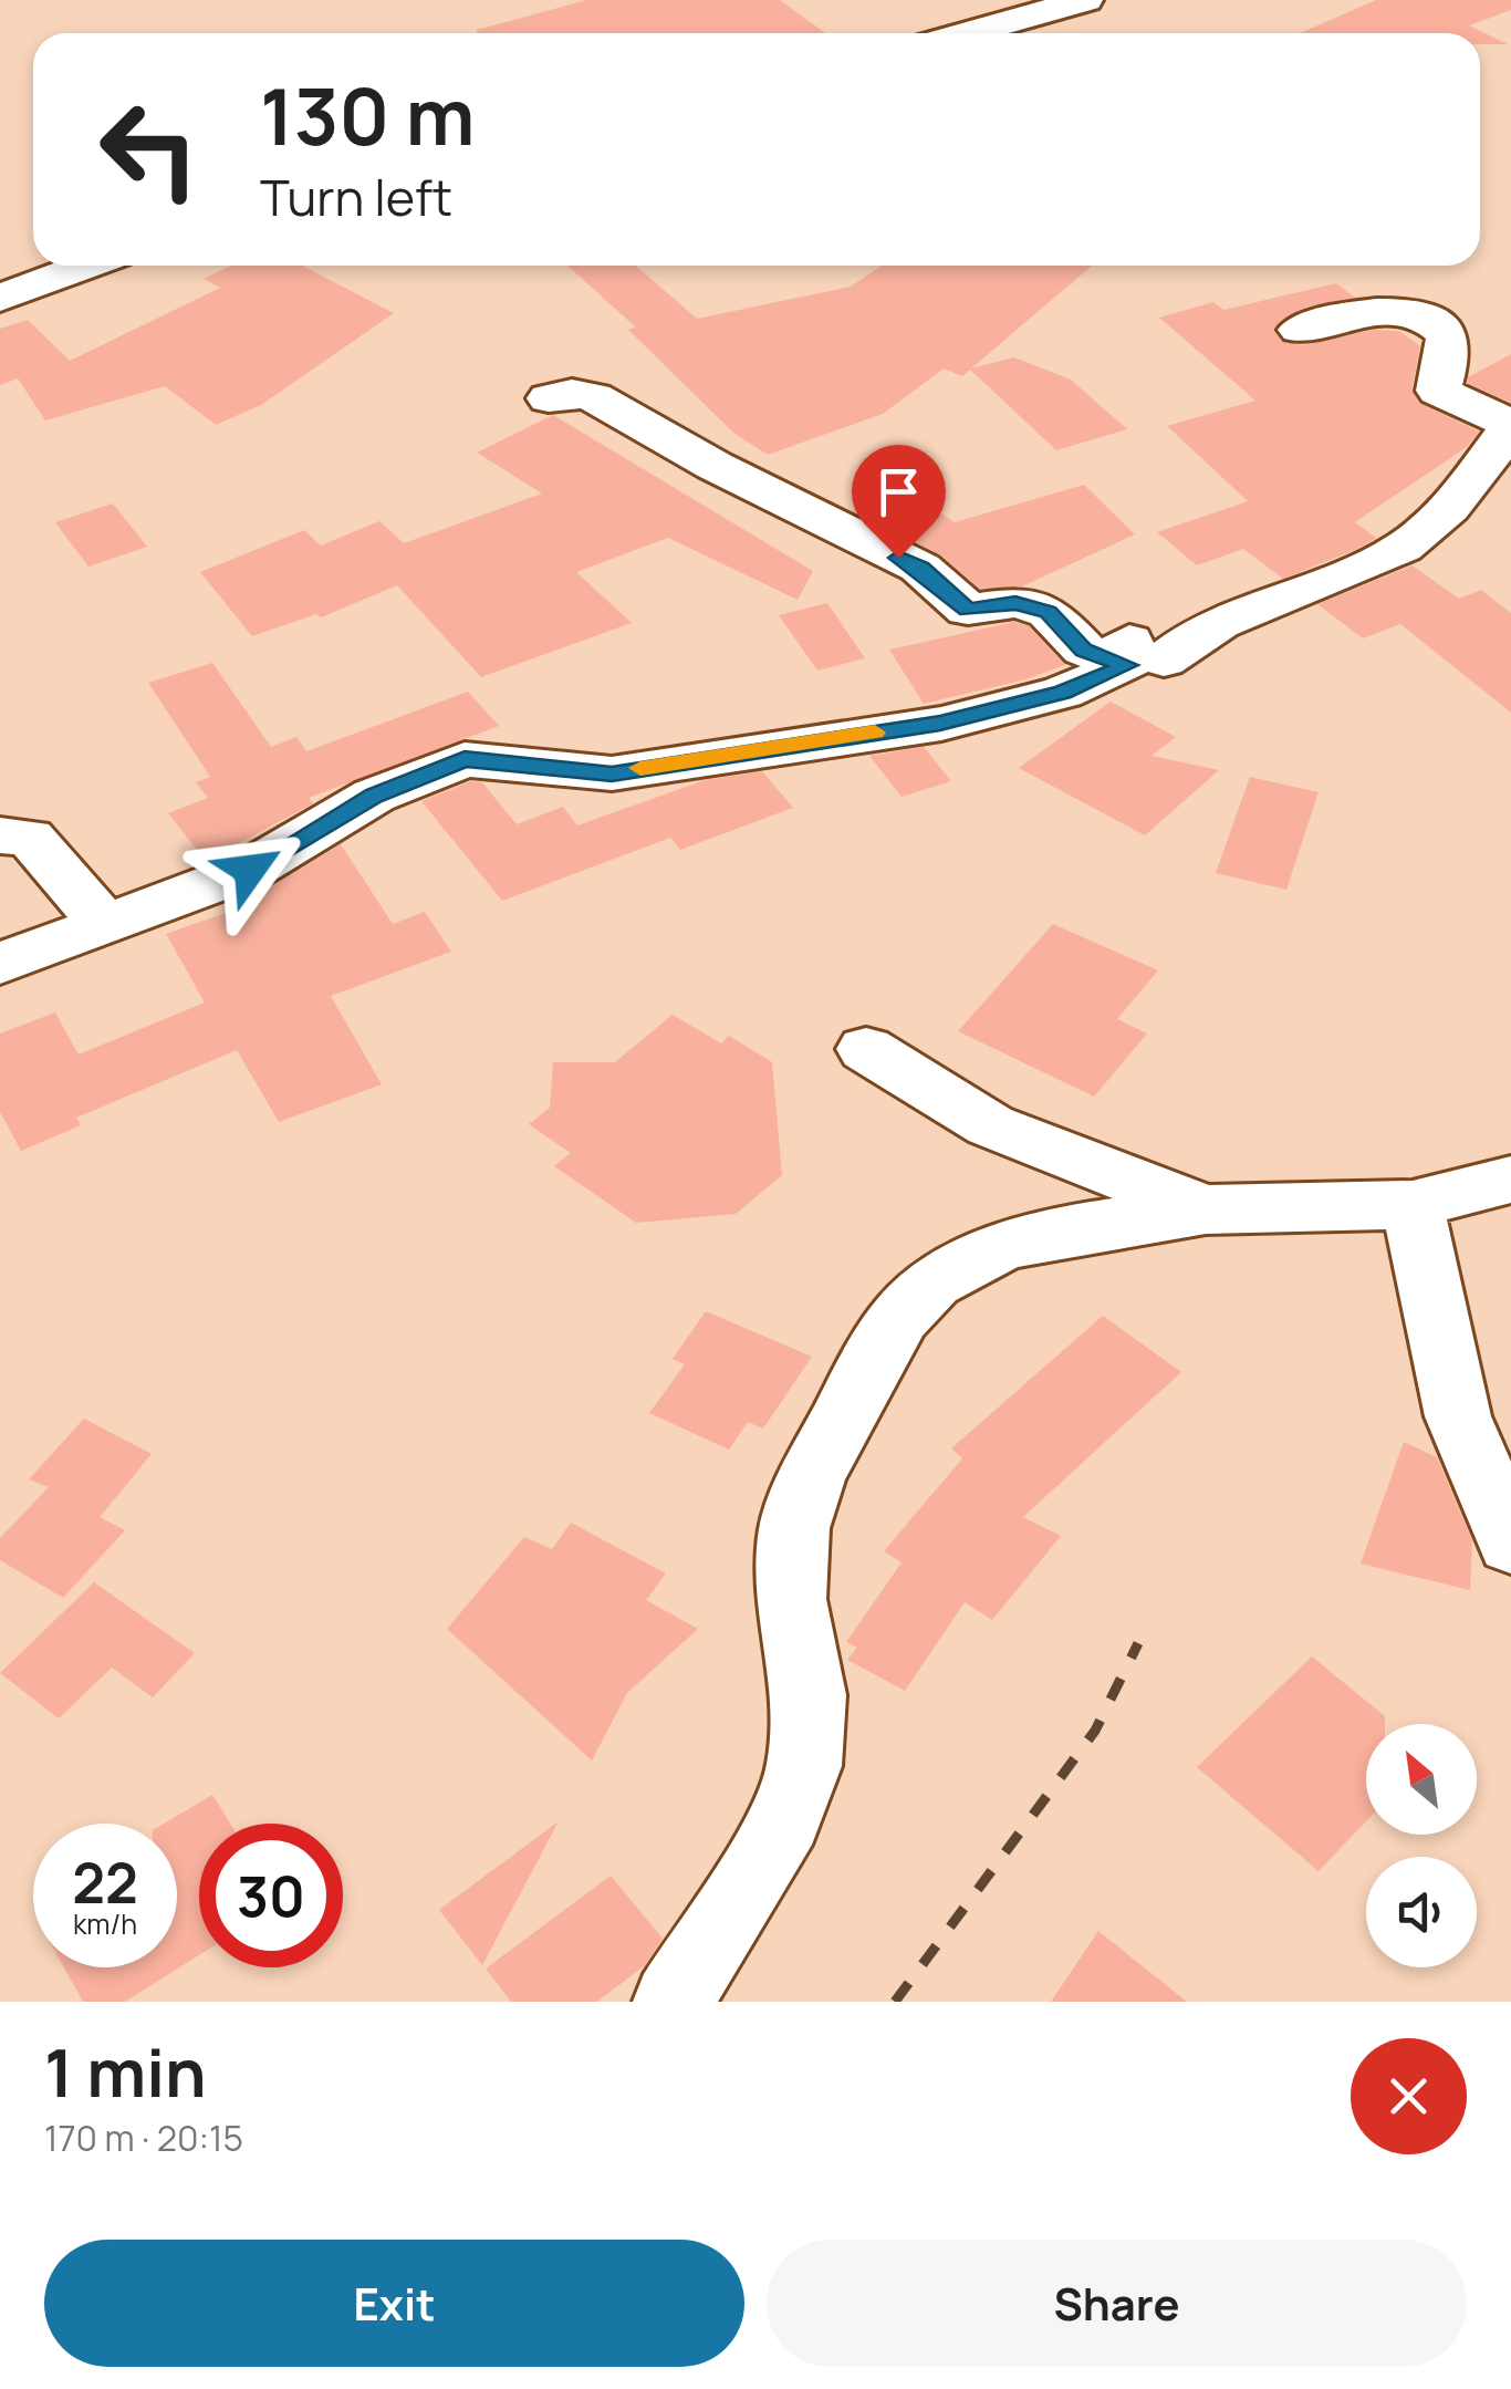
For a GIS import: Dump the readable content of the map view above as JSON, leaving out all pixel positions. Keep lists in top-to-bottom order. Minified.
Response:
{"north":"top left","page":{"turn":["130 m","Turn left"],"speed":"22 km/h","limit":"30","heading":["1 min","170 m · 20:15"],"buttons":["Exit","Share"]}}
